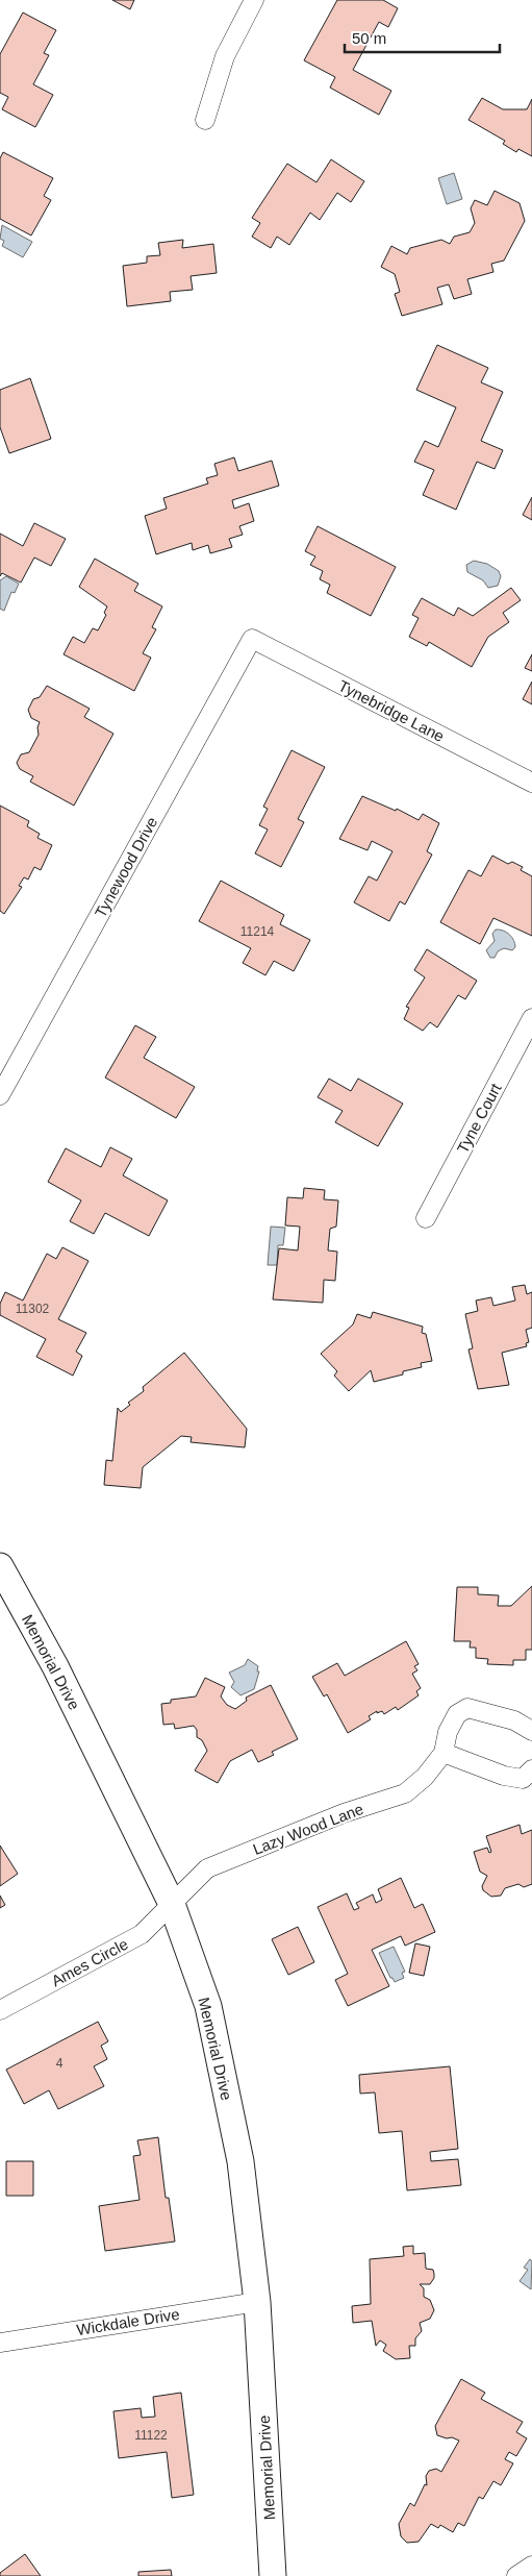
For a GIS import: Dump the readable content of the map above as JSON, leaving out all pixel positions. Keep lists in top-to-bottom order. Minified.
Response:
{"streets":{"street":["Tynebridge Lane","Tynewood Drive","Tyne Court","Memorial Drive","Lazy Wood Lane","Ames Circle","Wickdale Drive"]},"crossings":[["Tynebridge Lane","Tynewood Drive"],["Memorial Drive","Lazy Wood Lane"],["Memorial Drive","Ames Circle"],["Memorial Drive","Wickdale Drive"],["Lazy Wood Lane","Ames Circle"]],"house_numbers":["11214","11302","4","11122"],"scale_bar":"50 m"}
